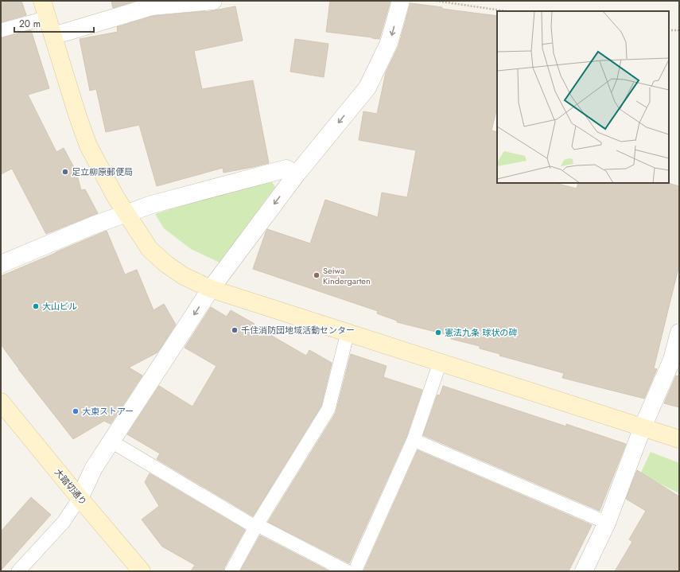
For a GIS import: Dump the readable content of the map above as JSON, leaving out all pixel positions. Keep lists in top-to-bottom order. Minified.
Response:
{"streets":{"street":["大踏切通り"]},"places":["足立柳原郵便局","Seiwa Kindergarten","大山ビル","千住消防団地域活動センター","憲法九条 球状の碑","大東ストアー"],"scale_bar":"20 m"}
